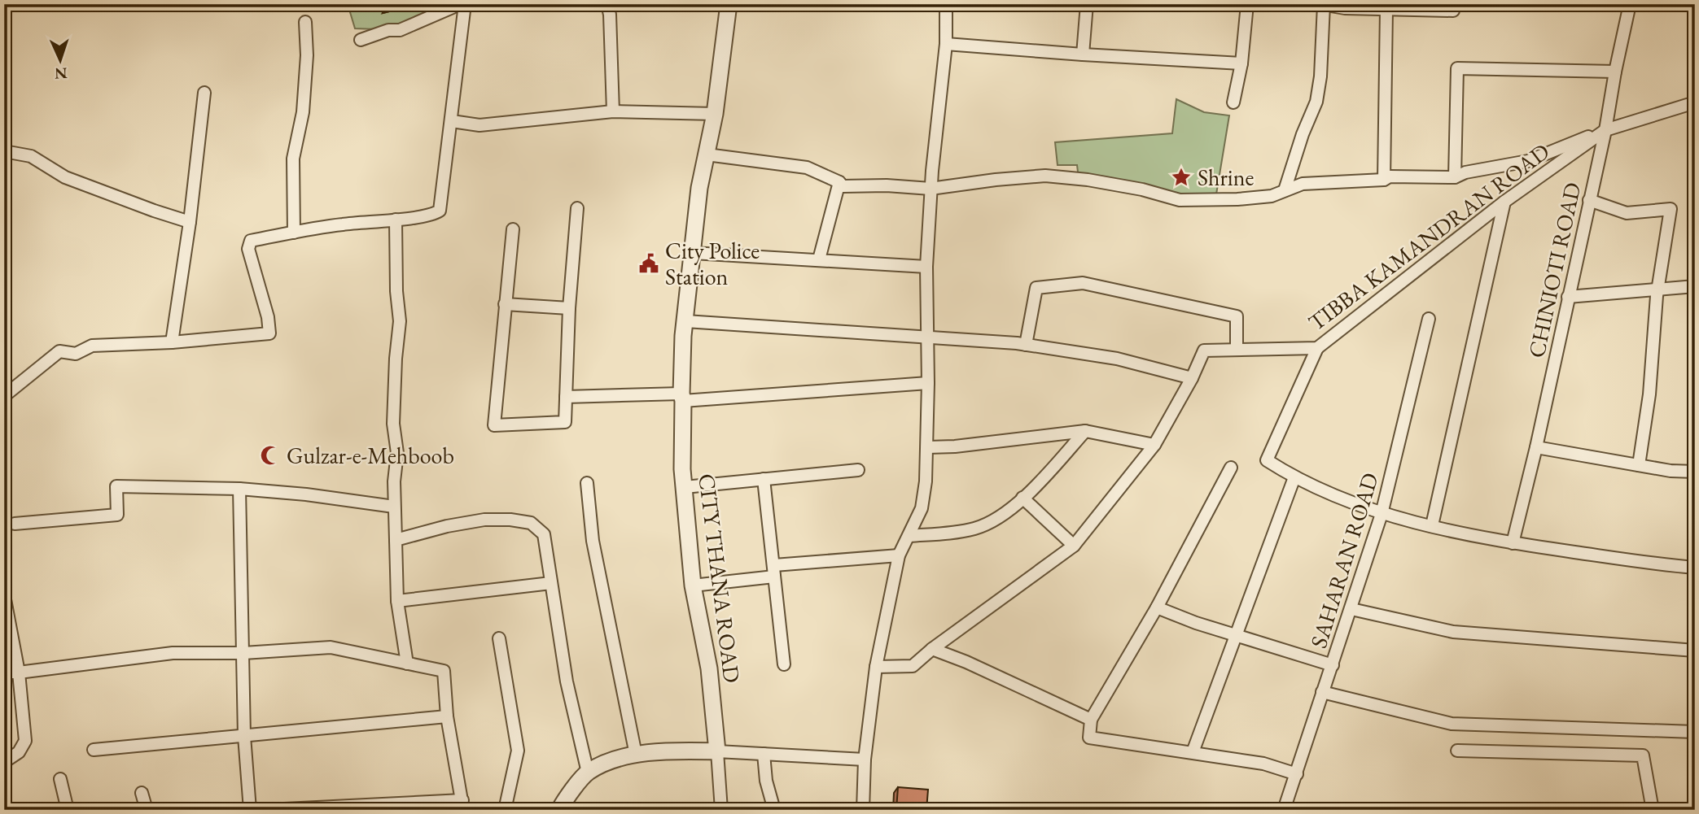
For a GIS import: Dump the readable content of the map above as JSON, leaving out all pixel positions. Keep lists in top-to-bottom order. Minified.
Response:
{"streets":{"street":["TIBBA KAMANDRAN ROAD","CHINIOTI ROAD","SAHARAN ROAD","CITY THANA ROAD"]},"crossings":[["TIBBA KAMANDRAN ROAD","CHINIOTI ROAD"]],"places":{"place":["Shrine"],"public building":["City Police Station"],"mosque":["Gulzar-e-Mehboob"]},"north":"bottom"}
